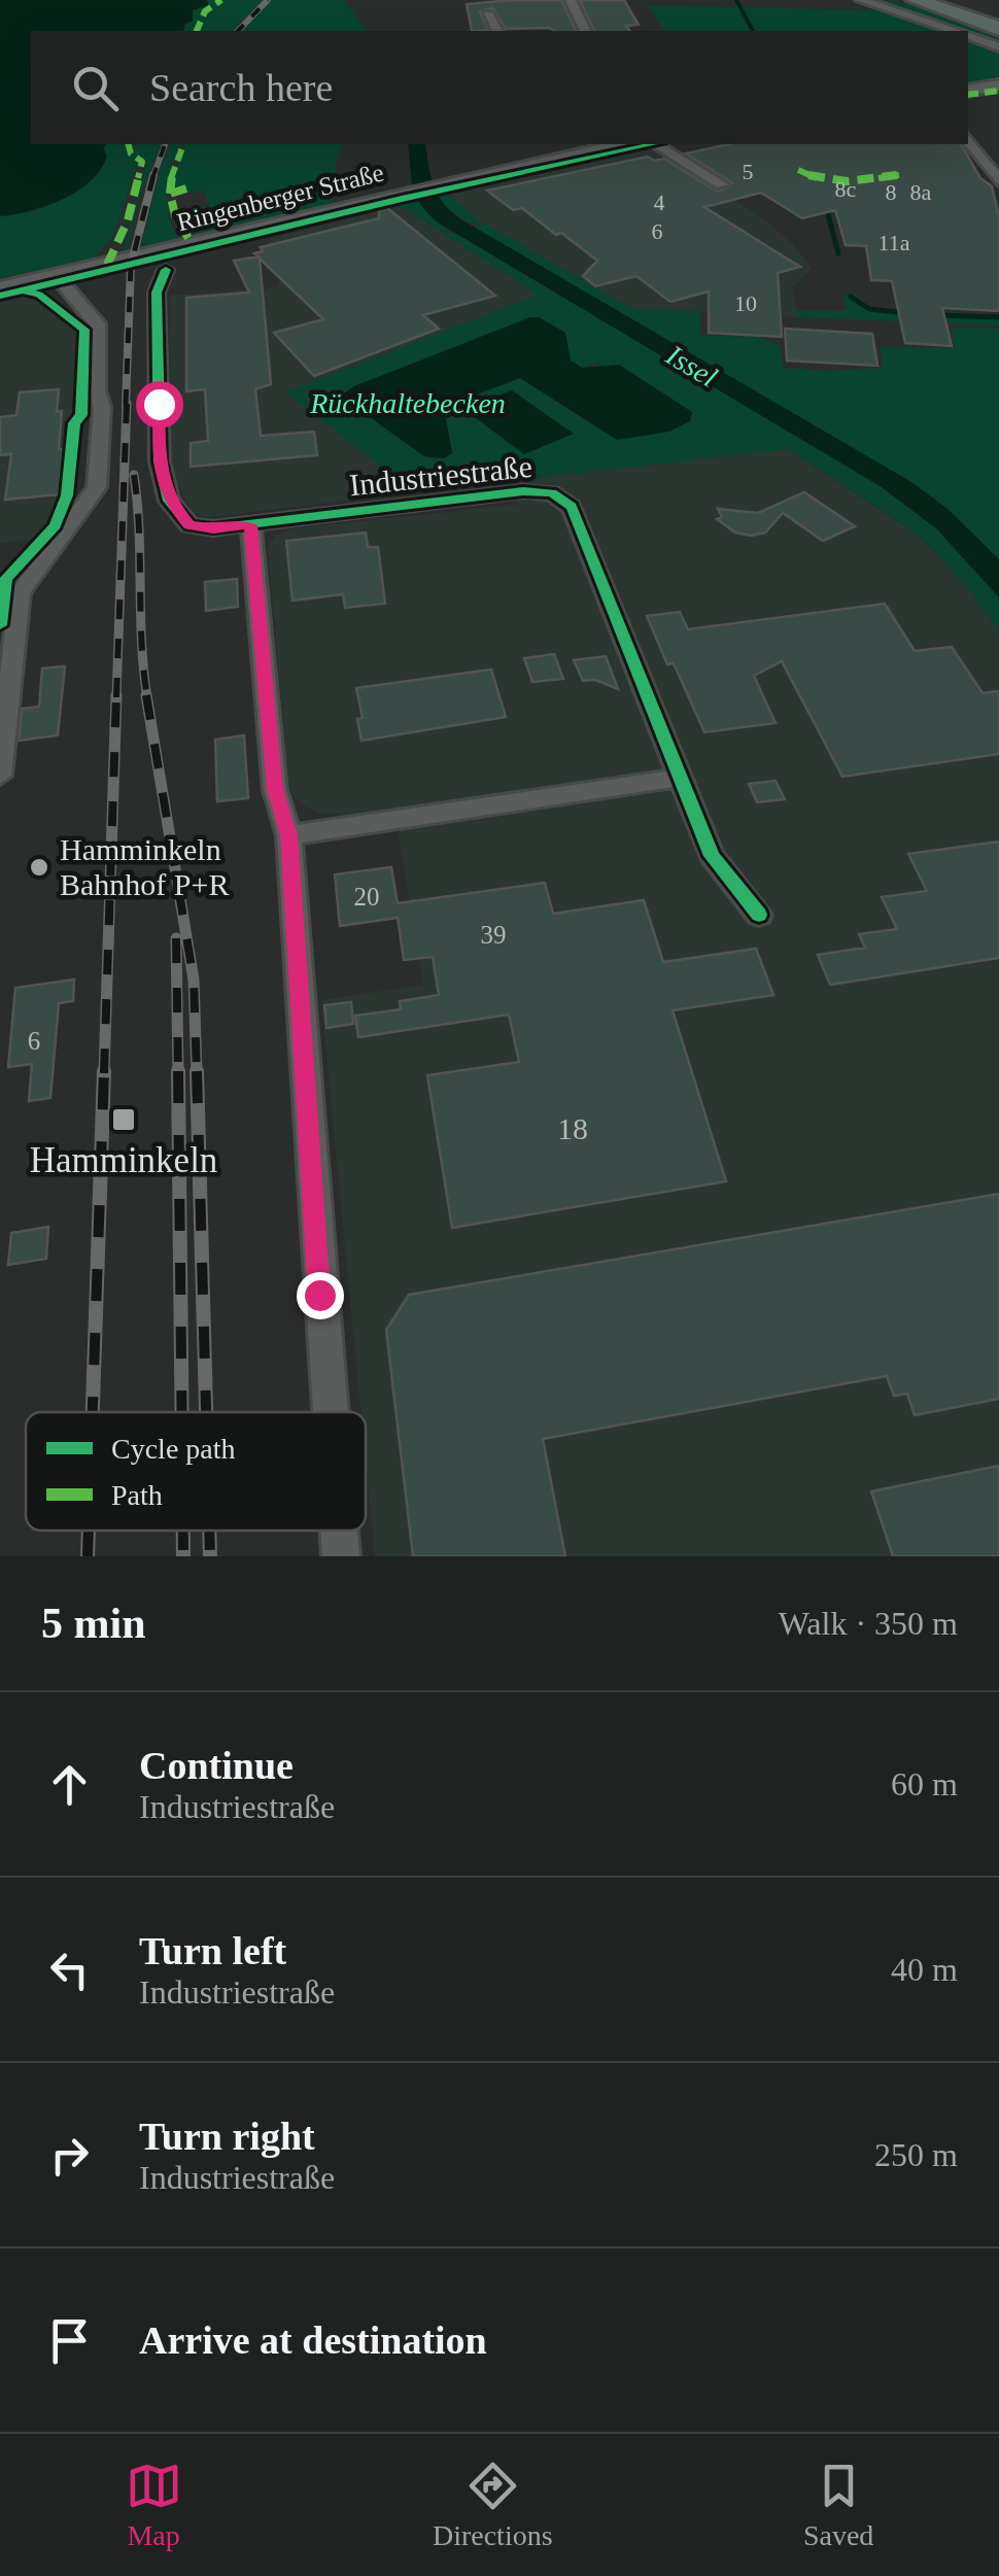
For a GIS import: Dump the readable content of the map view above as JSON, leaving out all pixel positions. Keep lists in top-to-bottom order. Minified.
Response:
{"streets":{"main road":["Ringenberger Straße"],"street":["Industriestraße"]},"water":["Issel","Rückhaltebecken"],"places":{"other":["Hamminkeln Bahnhof P+R"],"transit":["Hamminkeln"]},"house_numbers":["5","8c","8","8a","4","6","11a","10","20","39","6","18"],"legend":["Cycle path","Path"],"page":{"search":"Search here","heading":["5 min","Walk · 350 m"],"list":[["Continue","Industriestraße","60 m"],["Turn left","Industriestraße","40 m"],["Turn right","Industriestraße","250 m"],"Arrive at destination"],"nav":["Map","Directions","Saved"]}}
